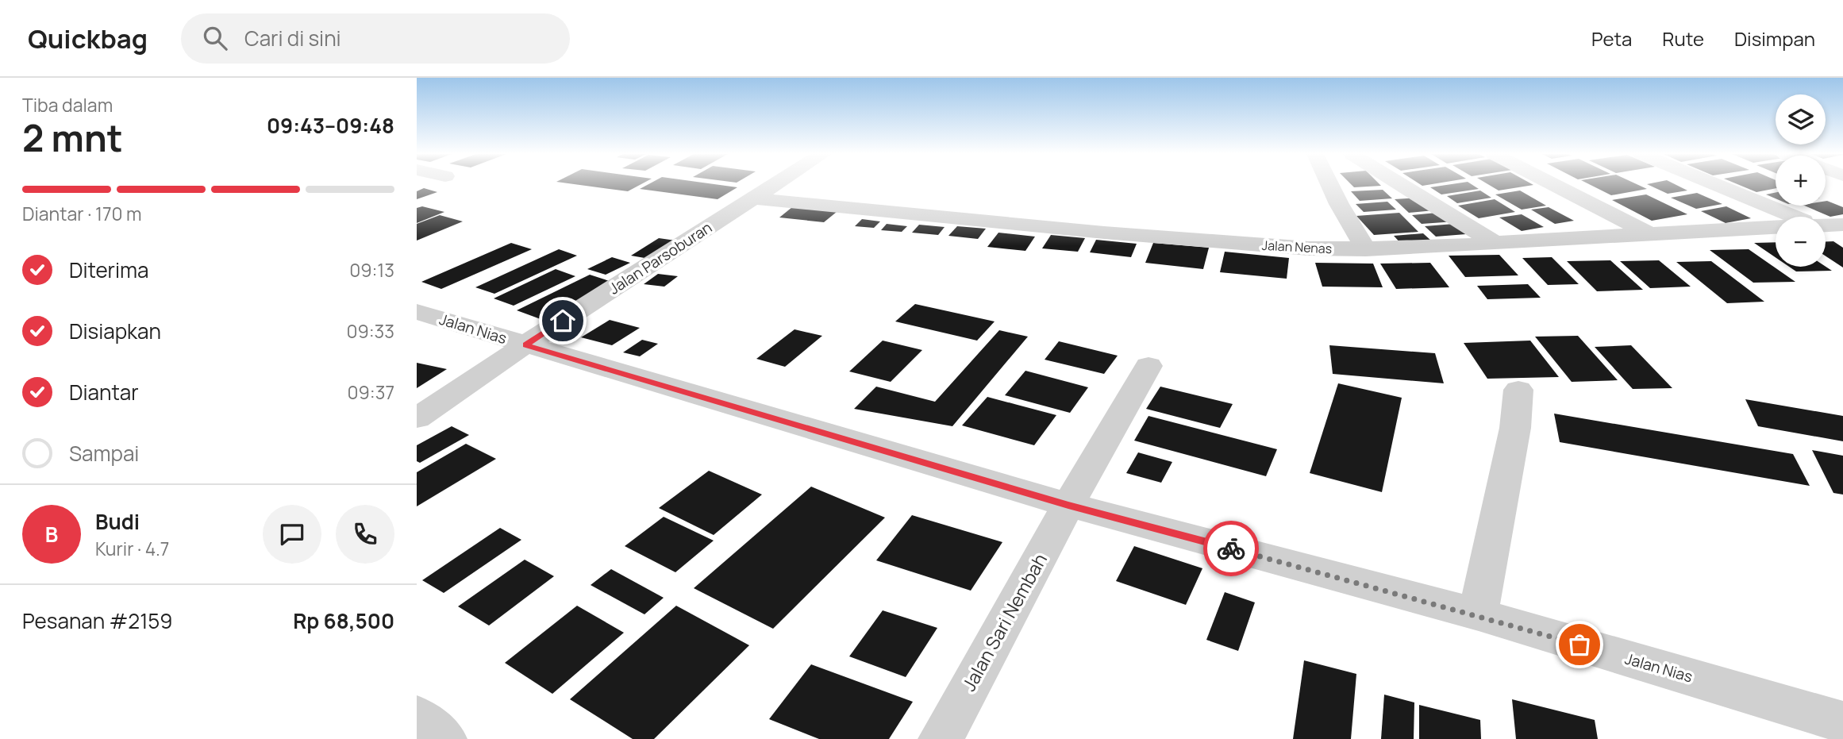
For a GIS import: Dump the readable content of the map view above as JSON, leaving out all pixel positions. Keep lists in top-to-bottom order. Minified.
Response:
{"streets":{"street":["Jalan Nenas","Jalan Parsoburan","Jalan Nias","Jalan Sari Nembah"]},"crossings":[["Jalan Nenas","Jalan Parsoburan"],["Jalan Parsoburan","Jalan Nias"],["Jalan Nias","Jalan Sari Nembah"]],"page":{"header":"Quickbag","search":"Cari di sini","nav":["Peta","Rute","Disimpan"],"heading":["2 mnt","Tiba dalam","09:43–09:48"],"panel":["Budi","Kurir · 4.7","Pesanan #2159","Rp 68,500"],"map_buttons":["+","−"],"bar":"Diantar · 170 m","list":[["Diterima","09:13"],["Disiapkan","09:33"],["Diantar","09:37"],"Sampai"],"round":"B"}}
